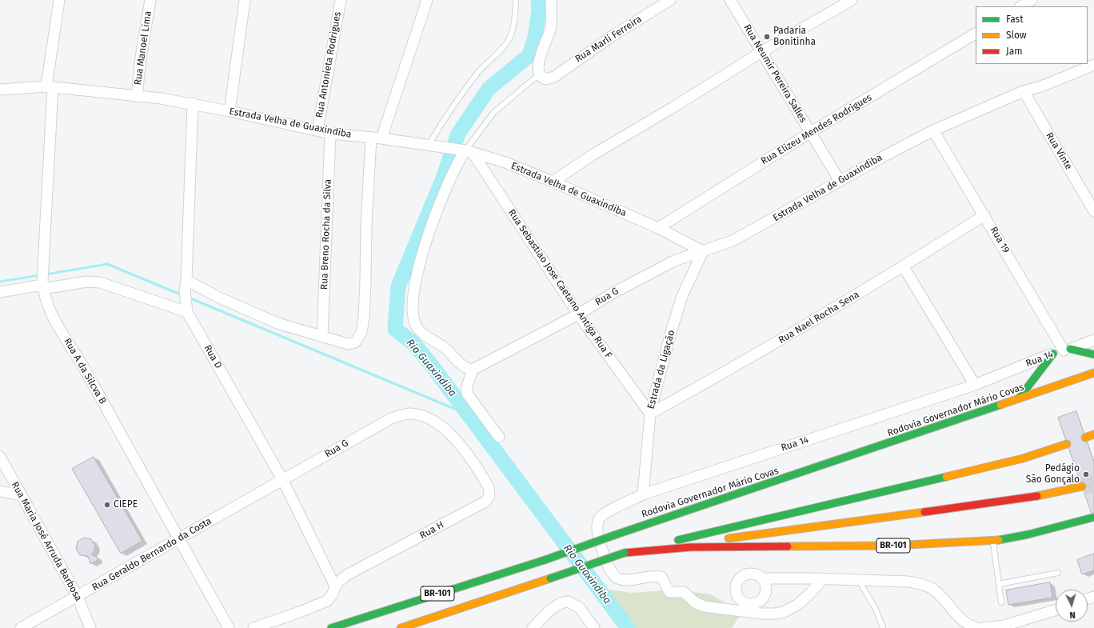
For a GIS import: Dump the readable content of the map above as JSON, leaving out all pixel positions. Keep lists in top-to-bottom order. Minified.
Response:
{"streets":{"highway":["Rodovia Governador Mário Covas","BR-101"],"street":["Rua Marli Ferreira","Rua Manoel Lima","Rua Antonieta Rodrigues","Rua Neumir Pereira Salles","Estrada Velha de Guaxindiba","Rua Elizeu Mendes Rodrigues","Rua Vinte","Rua Breno Rocha da Silva","Rua 19","Rua Sebastiao Jose Caetano Antiga Rua F","Rua G","Rua Nael Rocha Sena","Rua D","Rua 14","Estrada da Ligação","Rua A da Silcva B","Rua H","Rua Maria José Arruda Barbosa","Rua Geraldo Bernardo da Costa"]},"crossings":[["Rua Manoel Lima","Estrada Velha de Guaxindiba"],["Rua Antonieta Rodrigues","Estrada Velha de Guaxindiba"],["Rua Neumir Pereira Salles","Estrada Velha de Guaxindiba"],["Rua Neumir Pereira Salles","Rua Elizeu Mendes Rodrigues"],["Estrada Velha de Guaxindiba","Rua Elizeu Mendes Rodrigues"],["Estrada Velha de Guaxindiba","Rua Vinte"],["Estrada Velha de Guaxindiba","Rua Breno Rocha da Silva"],["Estrada Velha de Guaxindiba","Rua 19"],["Estrada Velha de Guaxindiba","Rua Sebastiao Jose Caetano Antiga Rua F"],["Estrada Velha de Guaxindiba","Rua G"],["Estrada Velha de Guaxindiba","Rua D"],["Estrada Velha de Guaxindiba","Estrada da Ligação"],["Estrada Velha de Guaxindiba","Rua A da Silcva B"],["Rua 19","Rua Nael Rocha Sena"],["Rua 19","Rua 14"],["Rua Sebastiao Jose Caetano Antiga Rua F","Rua G"],["Rua Sebastiao Jose Caetano Antiga Rua F","Rua Nael Rocha Sena"],["Rua Sebastiao Jose Caetano Antiga Rua F","Estrada da Ligação"],["Rua G","Rua D"],["Rua G","Estrada da Ligação"],["Rua G","Rua H"],["Rua G","Rua Geraldo Bernardo da Costa"],["Rua Nael Rocha Sena","Estrada da Ligação"],["Rua D","Rua H"],["Rua D","Rua Geraldo Bernardo da Costa"],["Rua 14","Estrada da Ligação"],["Rua A da Silcva B","Rua Geraldo Bernardo da Costa"],["Rua Maria José Arruda Barbosa","Rua Geraldo Bernardo da Costa"]],"water":["Rio Guaxindiba"],"places":["Padaria Bonitinha","Pedágio São Gonçalo","CIEPE"],"legend":["Fast","Slow","Jam"],"north":"bottom"}
